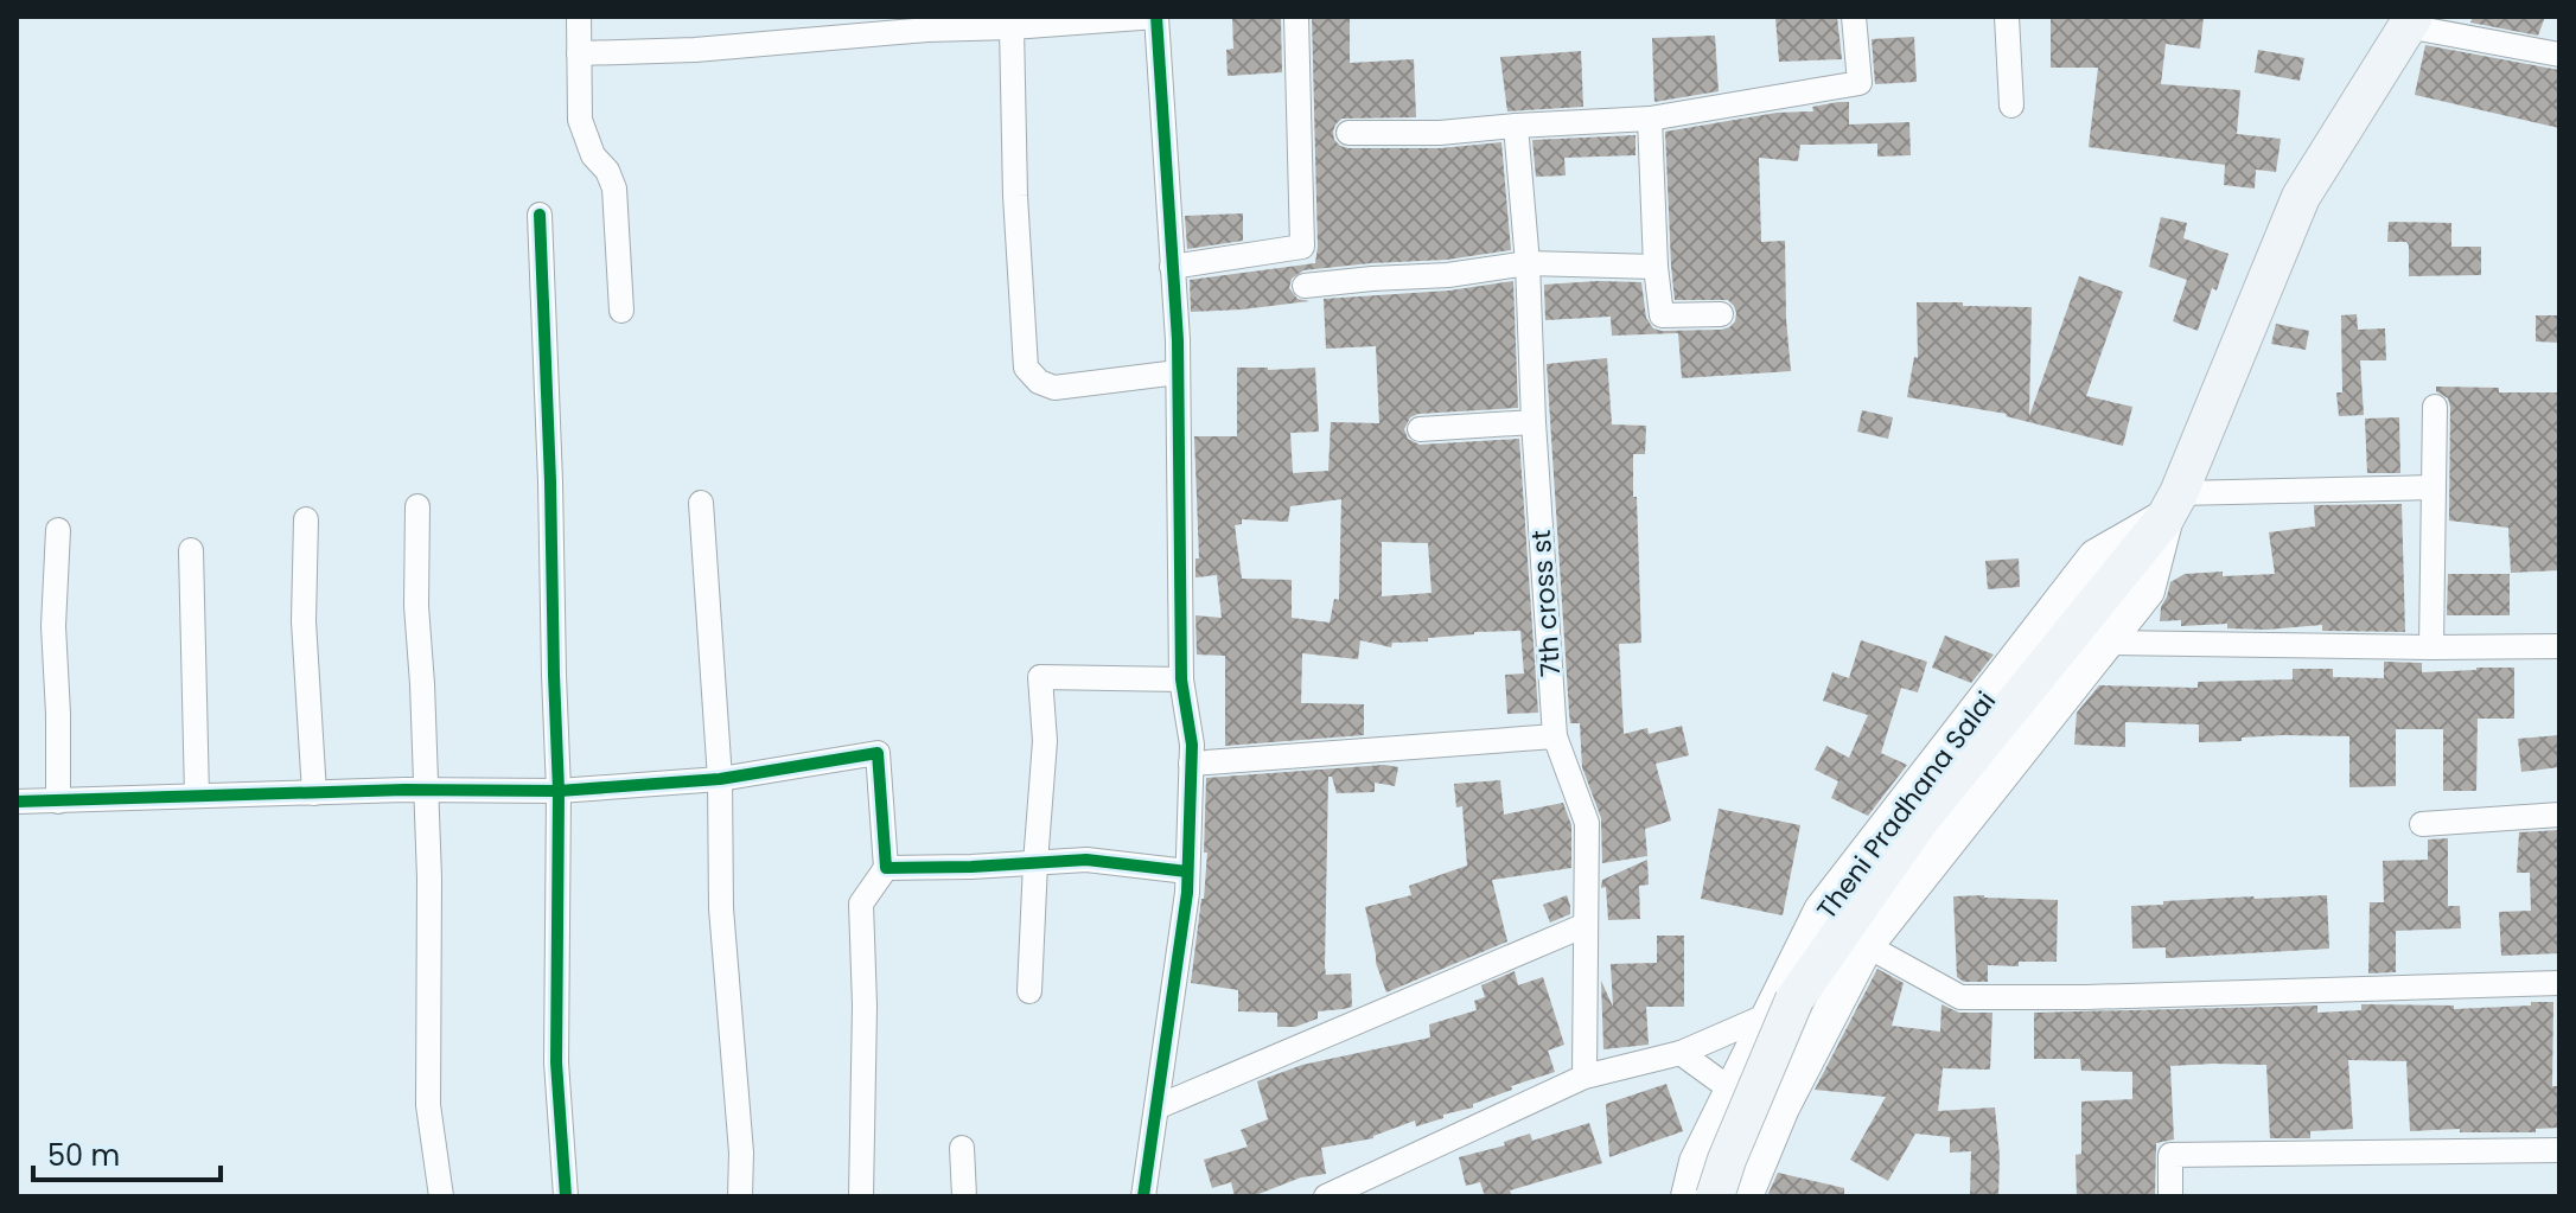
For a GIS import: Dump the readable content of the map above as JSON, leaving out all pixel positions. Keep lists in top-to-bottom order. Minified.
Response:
{"streets":{"main road":["Theni Pradhana Salai"],"street":["7th cross st"]},"scale_bar":"50 m"}
